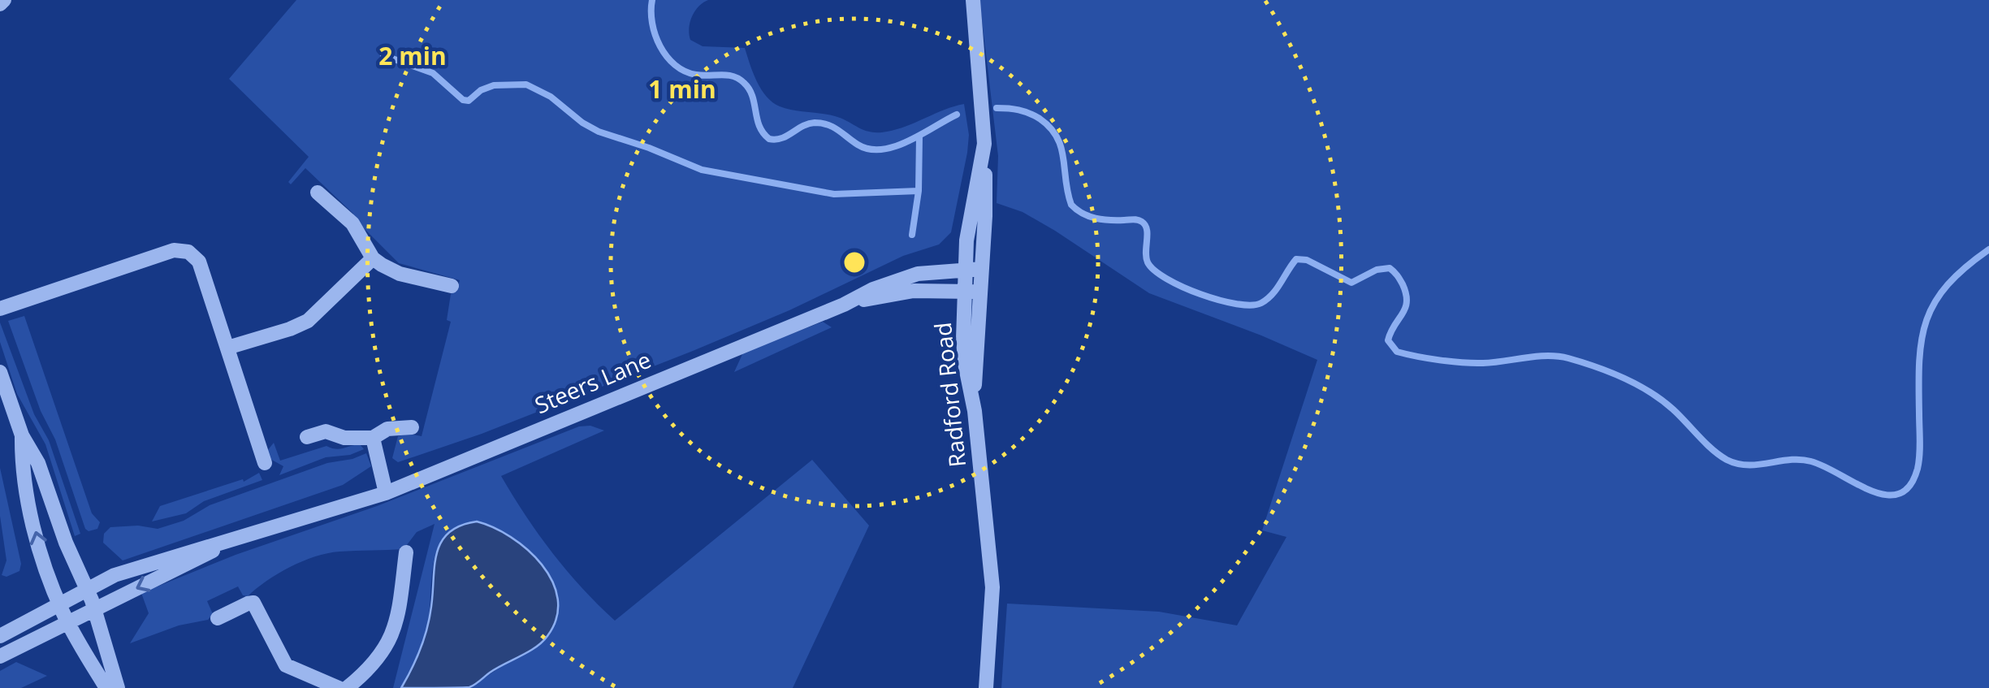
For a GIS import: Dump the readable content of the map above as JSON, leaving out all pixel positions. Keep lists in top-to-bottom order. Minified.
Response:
{"streets":{"street":["Steers Lane","Radford Road"]},"crossings":[["Steers Lane","Radford Road"]],"rings":["2 min","1 min"]}
